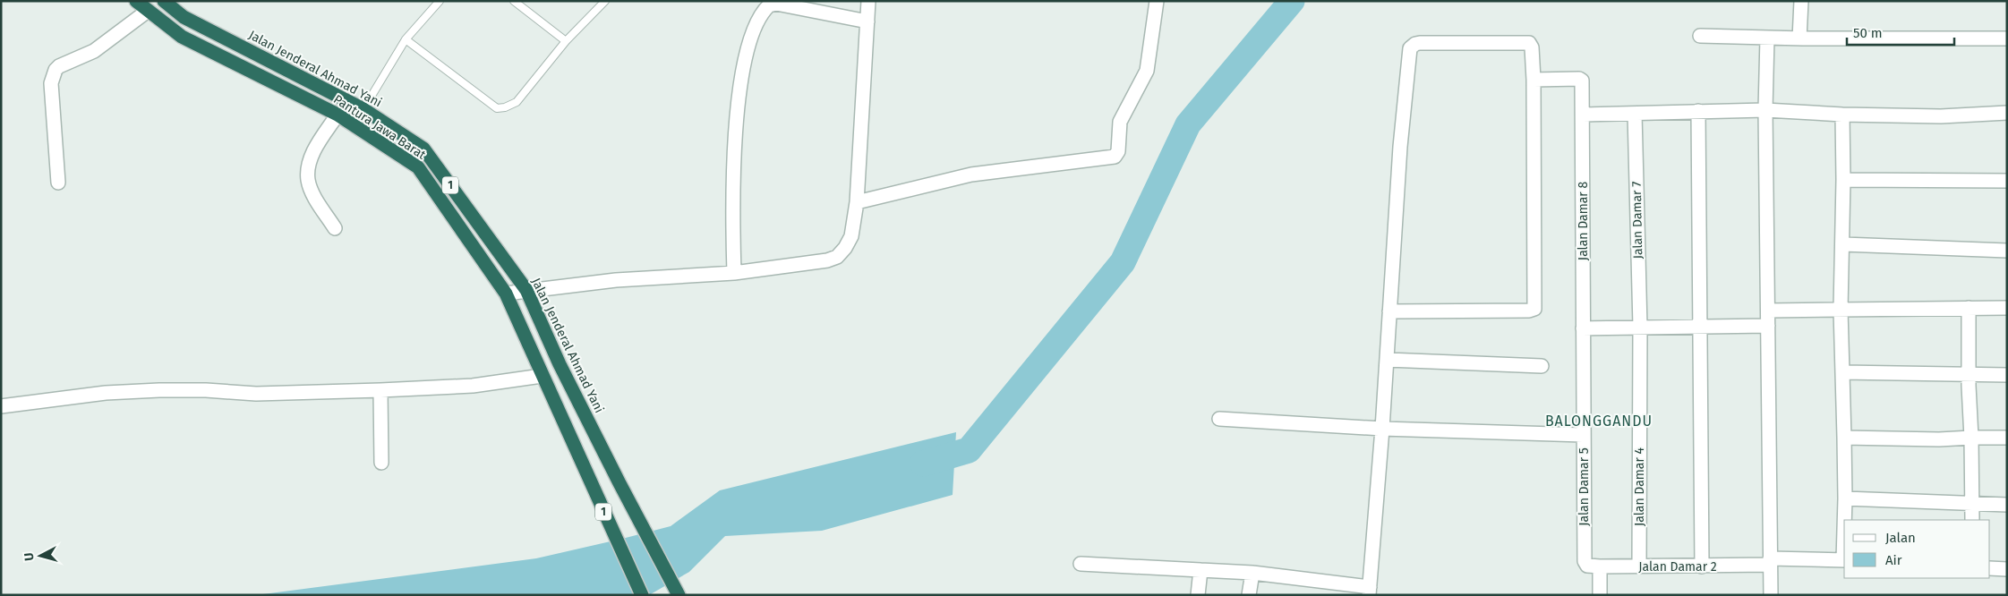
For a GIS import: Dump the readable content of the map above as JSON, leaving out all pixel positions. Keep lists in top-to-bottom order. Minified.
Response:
{"streets":{"highway":["Jalan Jenderal Ahmad Yani","Pantura Jawa Barat","1"],"street":["Jalan Damar 7","Jalan Damar 8","Jalan Damar 5","Jalan Damar 4","Jalan Damar 2"]},"crossings":[["Jalan Damar 7","Jalan Damar 4"],["Jalan Damar 8","Jalan Damar 5"],["Jalan Damar 5","Jalan Damar 2"],["Jalan Damar 4","Jalan Damar 2"]],"districts":["BALONGGANDU"],"legend":["Jalan","Air"],"scale_bar":"50 m","north":"left"}
